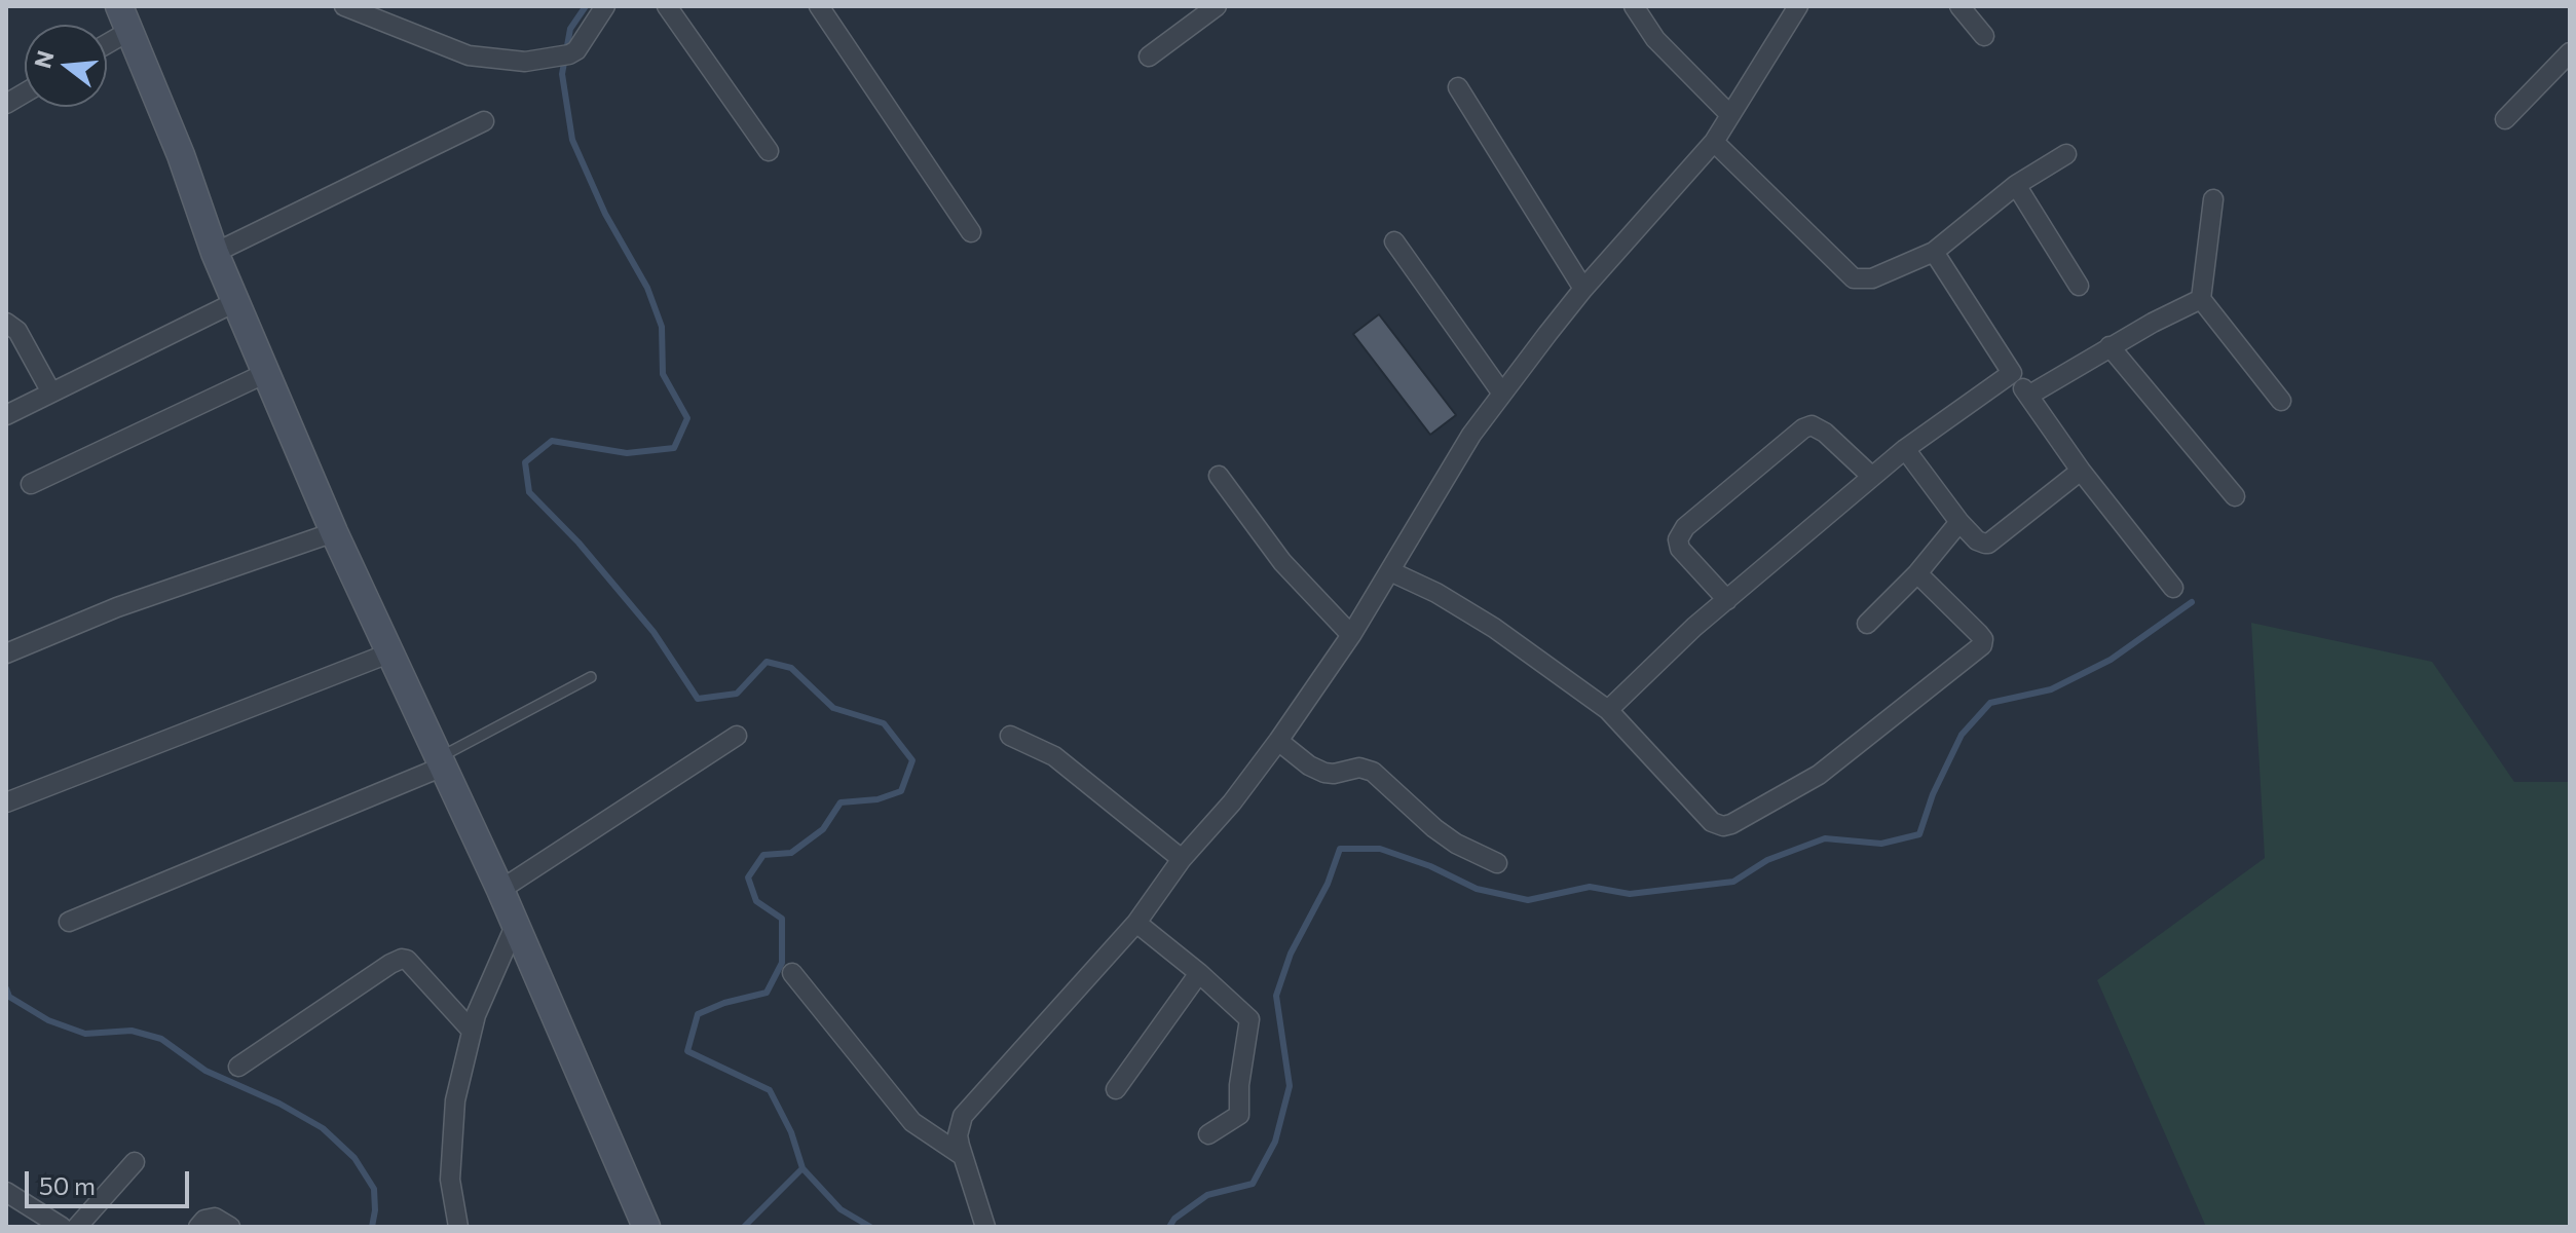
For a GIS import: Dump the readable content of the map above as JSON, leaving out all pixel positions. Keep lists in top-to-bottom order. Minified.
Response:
{"scale_bar":"50 m","north":"left"}
